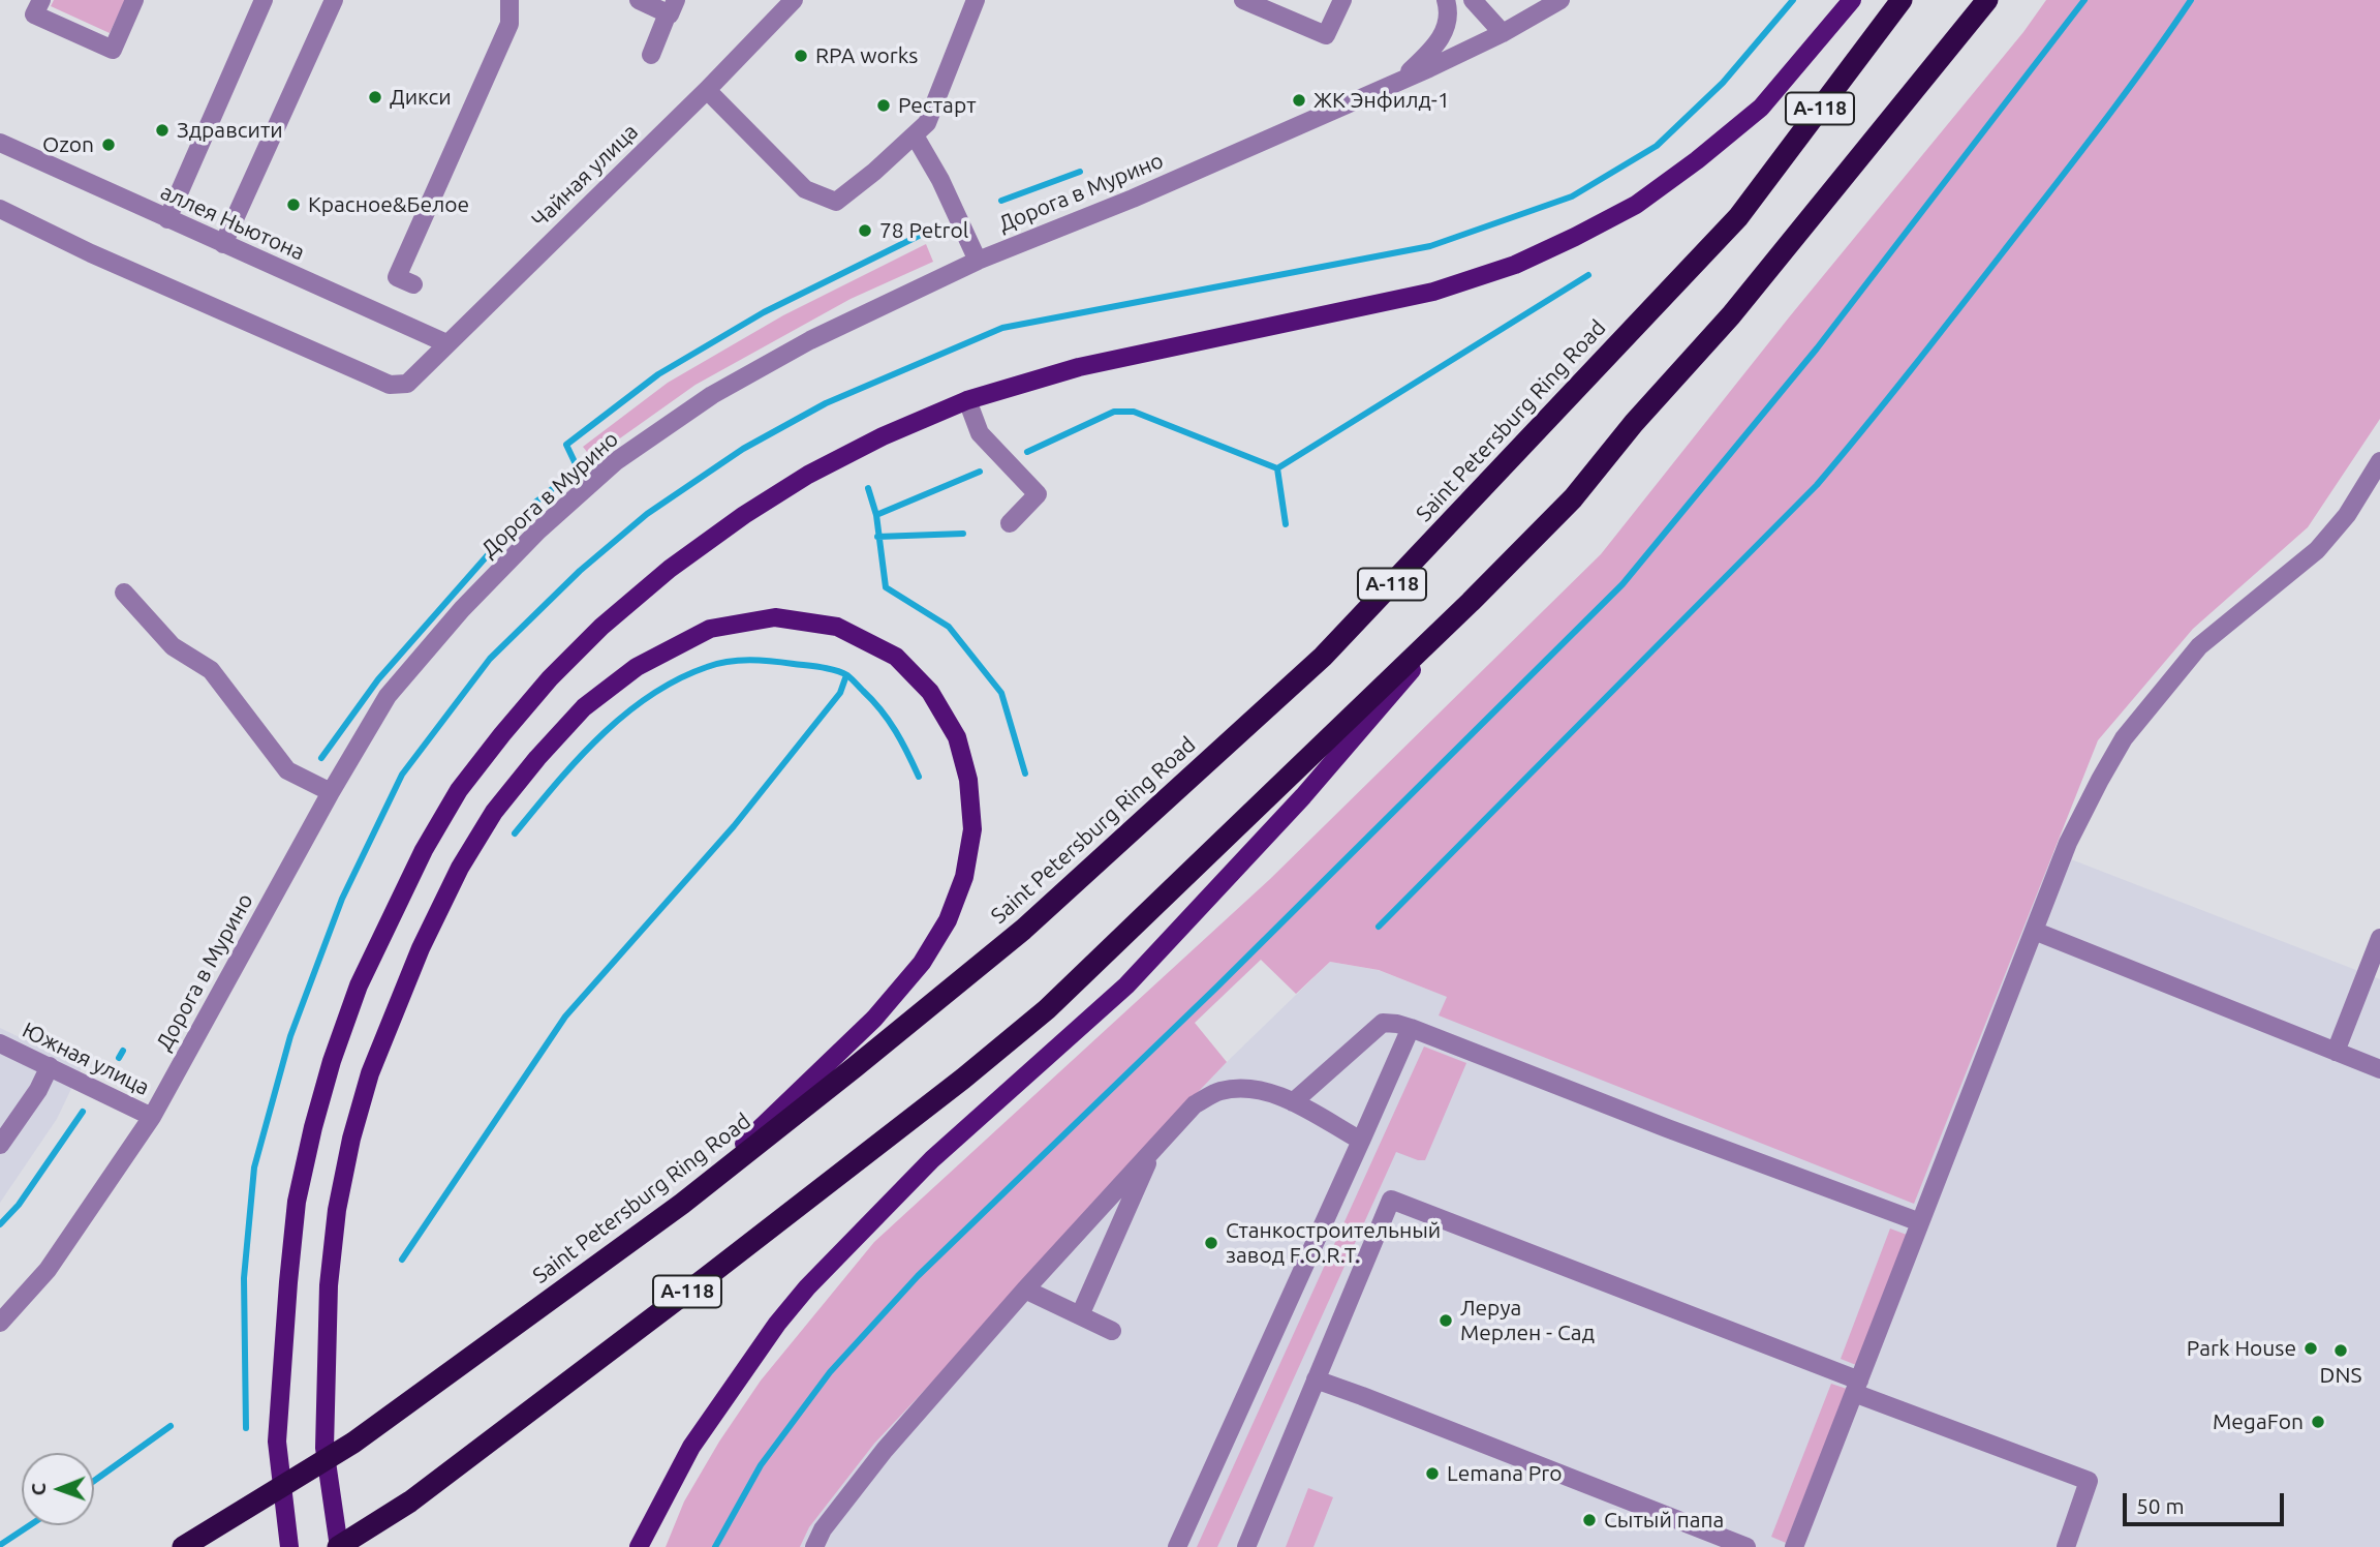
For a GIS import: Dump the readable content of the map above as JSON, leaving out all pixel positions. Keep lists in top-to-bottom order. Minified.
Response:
{"streets":{"highway":["А-118","Saint Petersburg Ring Road"],"street":["Чайная улица","Дорога в Мурино","аллея Ньютона","Южная улица"]},"crossings":[["Чайная улица","аллея Ньютона"],["Дорога в Мурино","Южная улица"]],"places":["RPA works","Дикси","ЖК Энфилд-1","Рестарт","Здравсити","Ozon","Красное&Белое","78 Petrol","Станкостроительный завод F.O.R.T.","Леруа Мерлен - Сад","Park House","DNS","MegaFon","Lemana Pro","Сытый папа"],"scale_bar":"50 m","north":"left"}
